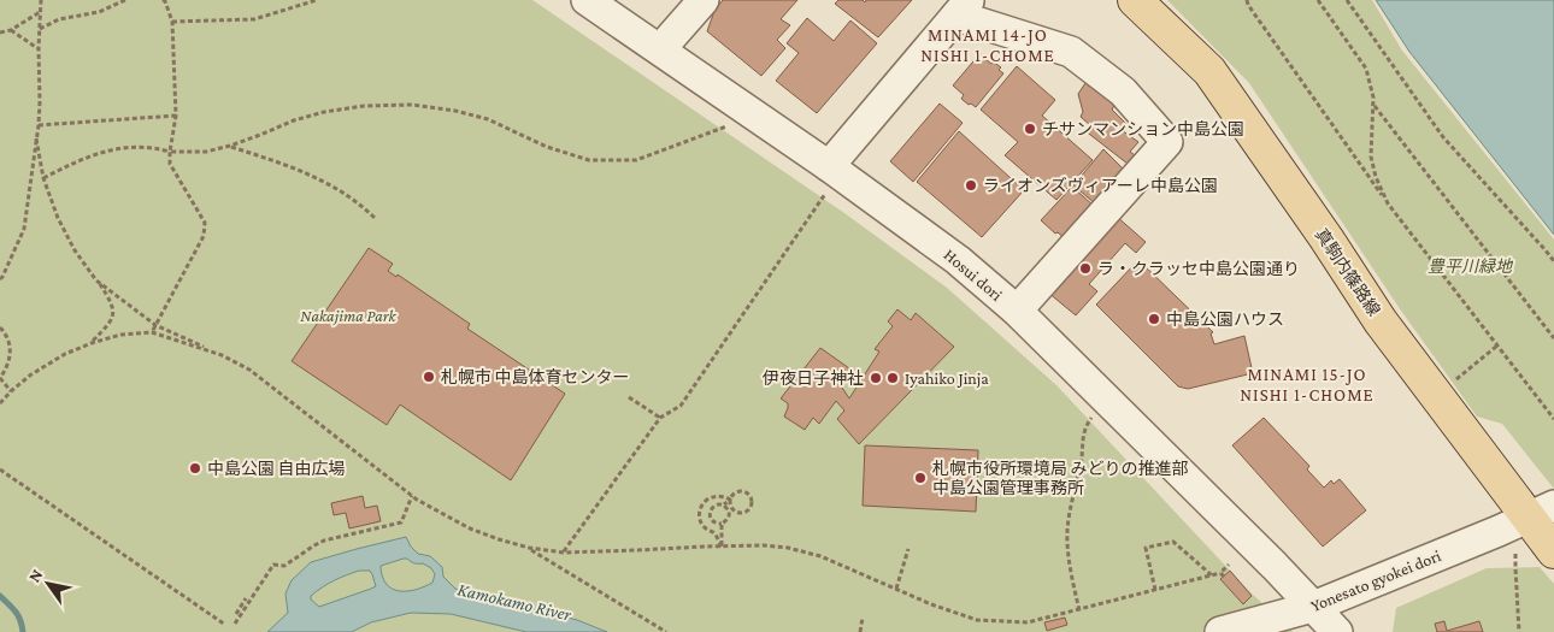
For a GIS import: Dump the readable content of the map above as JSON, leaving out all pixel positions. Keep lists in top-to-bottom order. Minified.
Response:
{"streets":{"main road":["真駒内篠路線"],"street":["Hosui dori","Yonesato gyokei dori"]},"crossings":[["真駒内篠路線","Yonesato gyokei dori"],["Hosui dori","Yonesato gyokei dori"]],"districts":["MINAMI 14-JO NISHI 1-CHOME","MINAMI 15-JO NISHI 1-CHOME"],"water":["Kamokamo River"],"parks":["豊平川緑地","Nakajima Park"],"places":["チサンマンション中島公園","ライオンズヴィアーレ中島公園","ラ・クラッセ中島公園通り","中島公園ハウス","札幌市 中島体育センター","伊夜日子神社","Iyahiko Jinja","中島公園 自由広場","札幌市役所環境局 みどりの推進部 中島公園管理事務所"],"north":"top left"}
